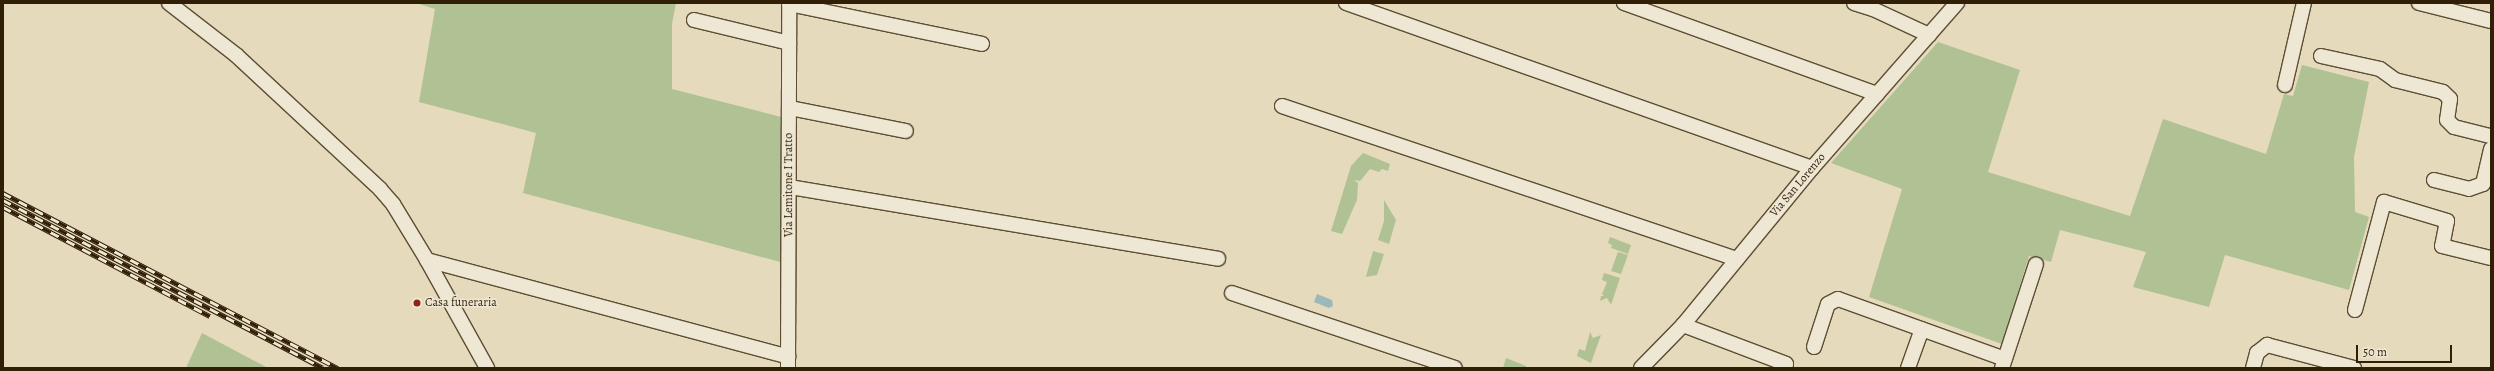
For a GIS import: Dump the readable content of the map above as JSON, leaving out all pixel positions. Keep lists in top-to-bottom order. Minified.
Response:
{"streets":{"street":["Via Lemitone I Tratto","Via San Lorenzo"]},"places":["Casa funeraria"],"scale_bar":"50 m"}
